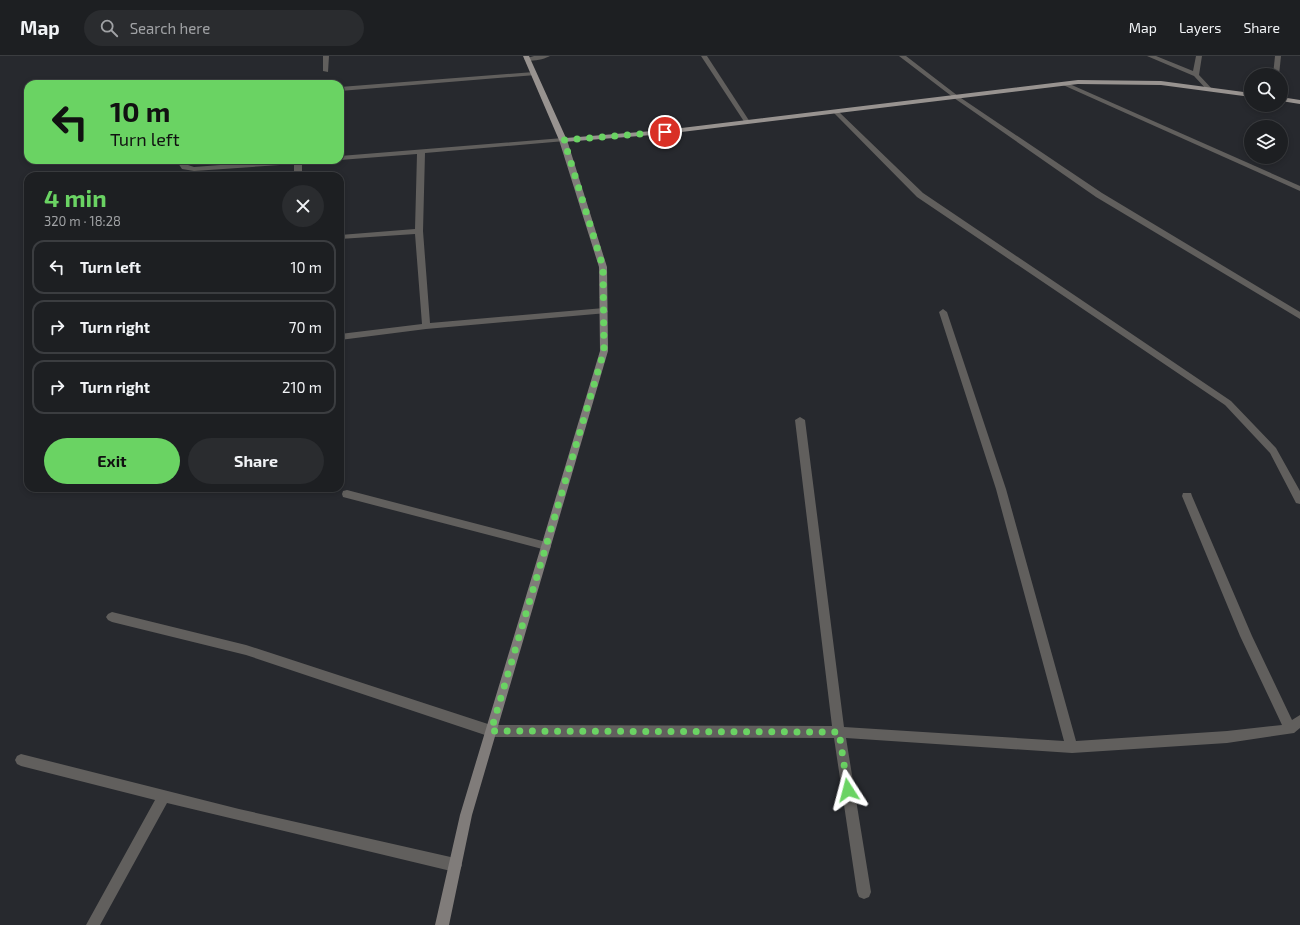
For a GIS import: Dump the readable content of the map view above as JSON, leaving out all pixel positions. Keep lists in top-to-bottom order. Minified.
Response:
{"page":{"header":"Map","search":"Search here","nav":["Map","Layers","Share"],"turn":["10 m","Turn left"],"heading":["4 min","320 m · 18:28"],"list":[{"name":"Turn left","value":"10 m"},{"name":"Turn right","value":"70 m"},{"name":"Turn right","value":"210 m"}],"buttons":["Exit","Share"]}}
